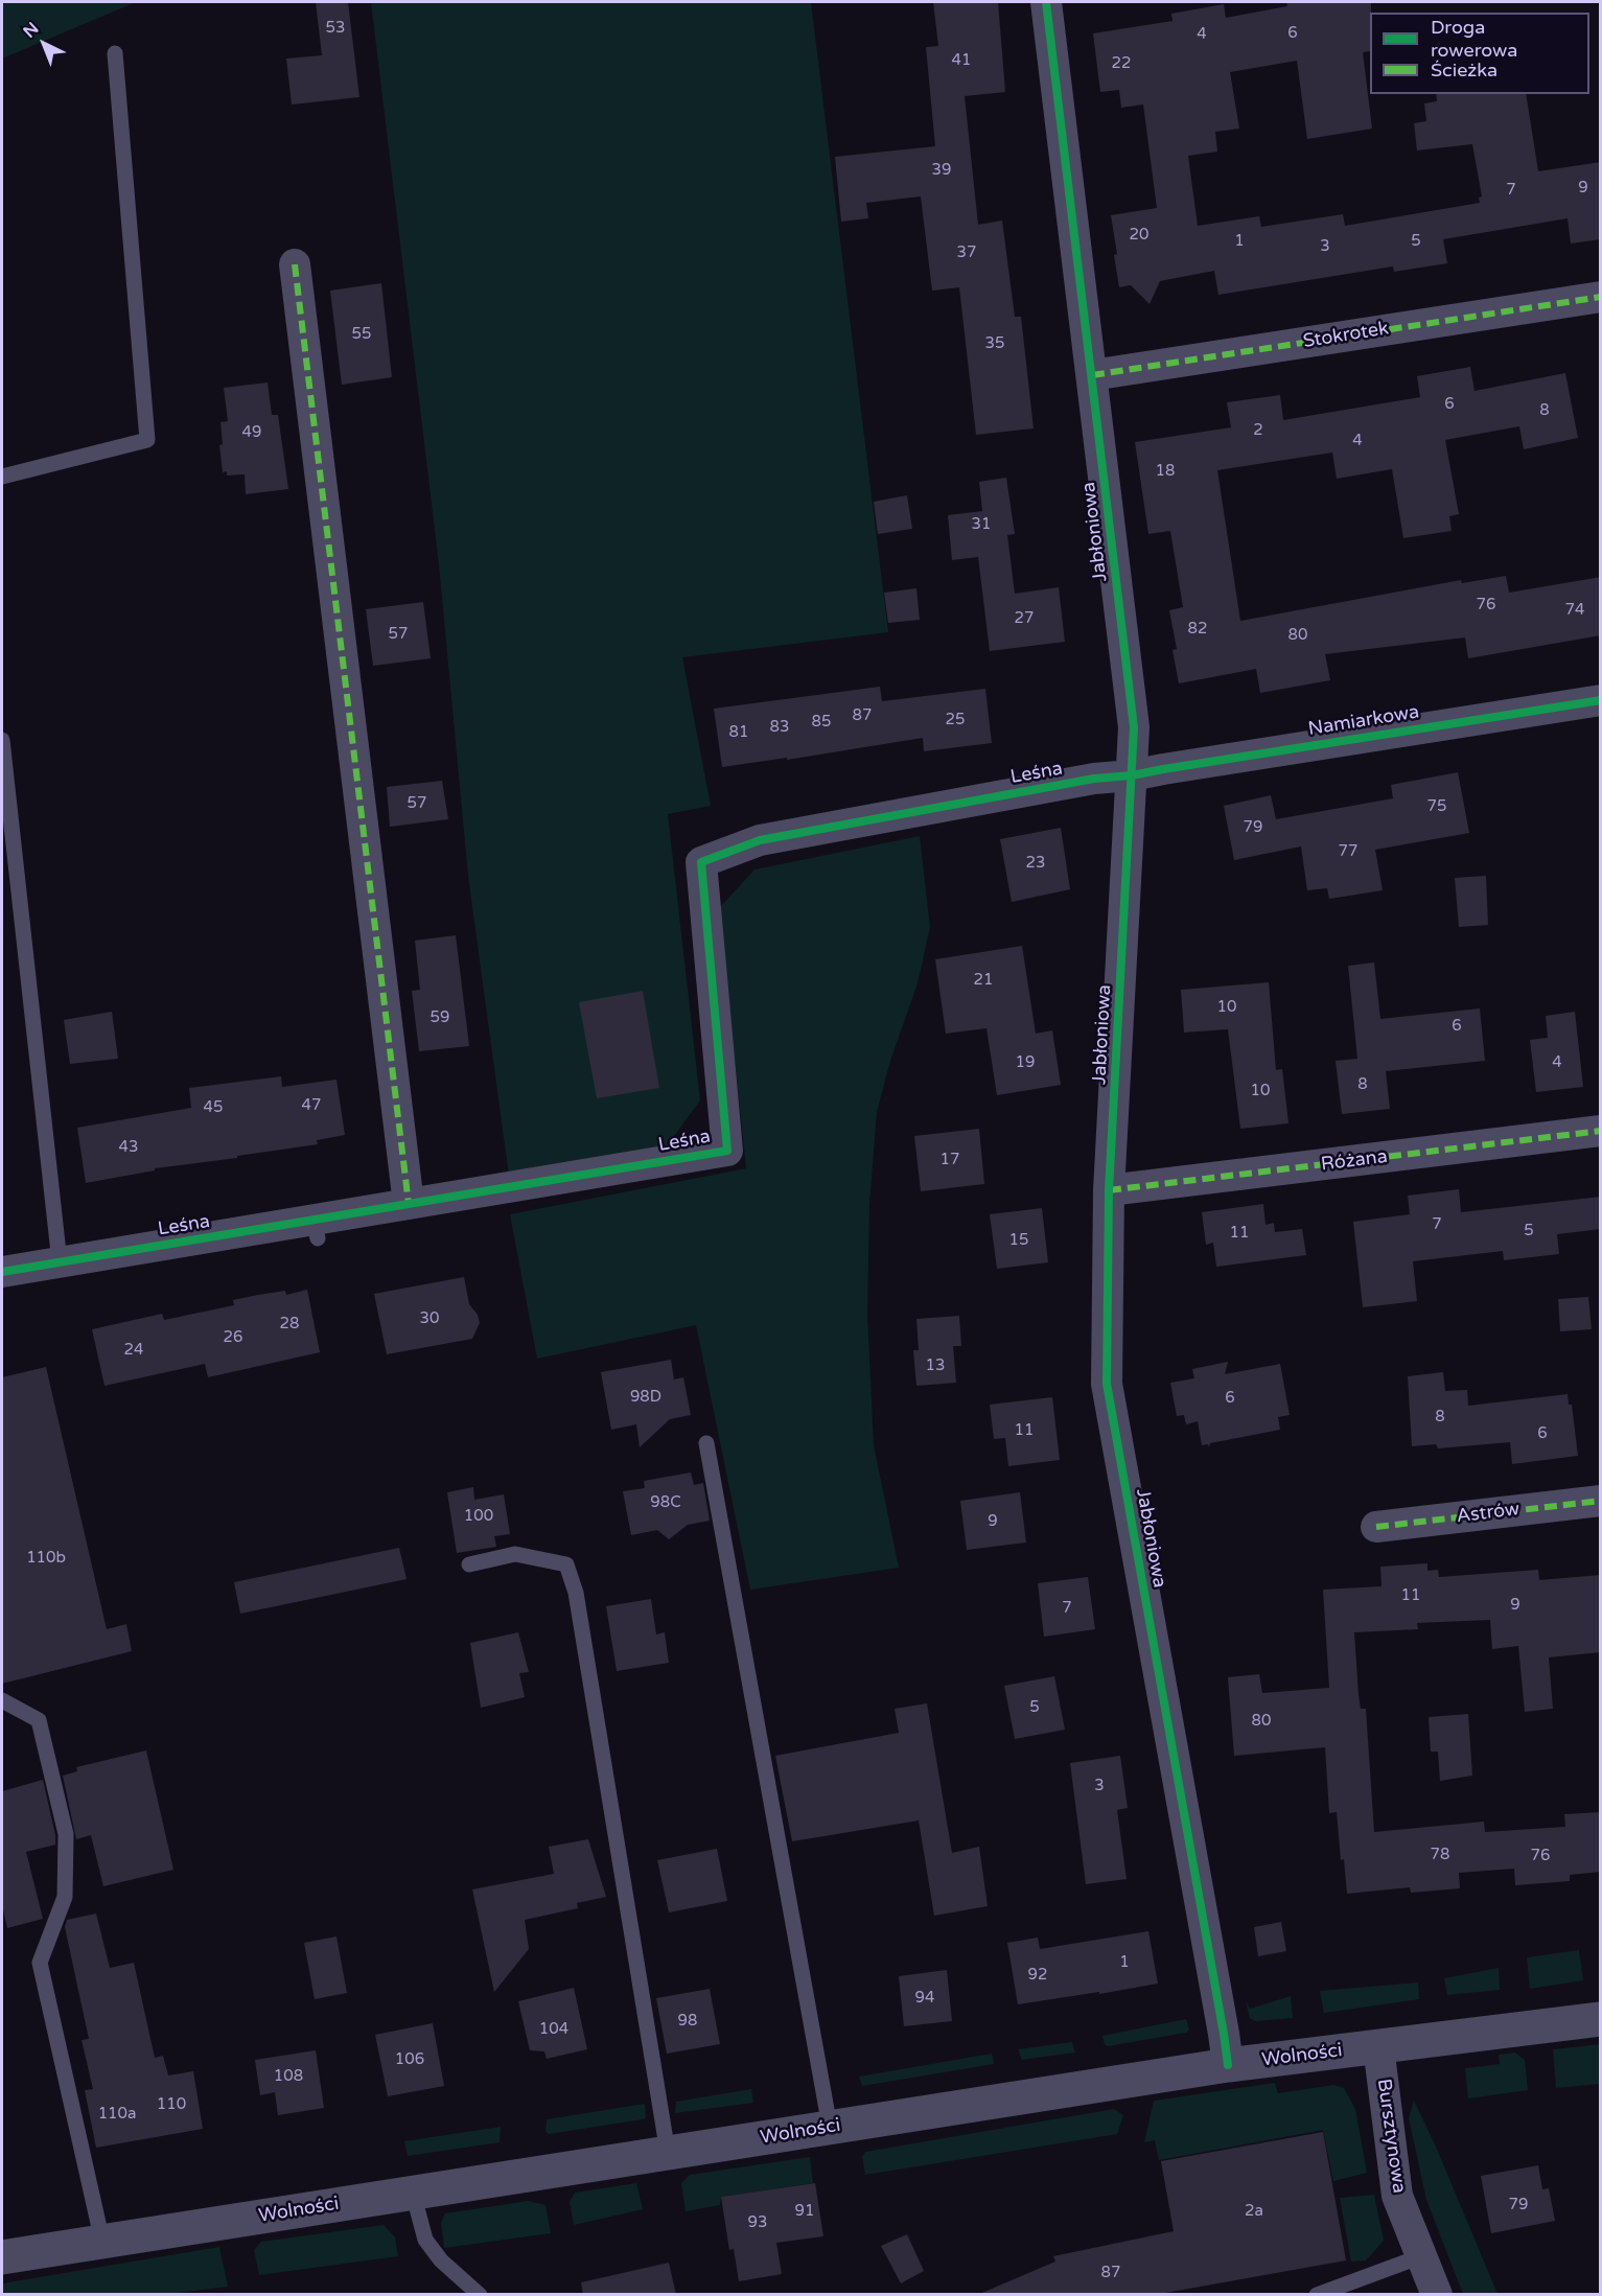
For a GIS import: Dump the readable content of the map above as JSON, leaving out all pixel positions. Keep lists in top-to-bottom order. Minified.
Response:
{"streets":{"street":["Stokrotek","Jabłoniowa","Namiarkowa","Leśna","Różana","Astrów","Wolności","Bursztynowa"]},"crossings":[["Stokrotek","Jabłoniowa"],["Jabłoniowa","Namiarkowa"],["Jabłoniowa","Leśna"],["Jabłoniowa","Różana"],["Jabłoniowa","Wolności"],["Namiarkowa","Leśna"],["Wolności","Bursztynowa"]],"house_numbers":["53","6","4","41","22","39","9","7","20","1","5","3","37","55","35","6","8","2","49","4","18","31","76","74","27","82","57","80","87","25","85","83","81","57","75","79","77","23","21","10","59","6","19","4","8","10","47","45","43","17","7","5","11","15","30","28","26","24","13","98D","6","8","11","6","98C","100","9","110b","11","9","7","5","80","3","78","76","1","92","94","98","104","106","108","110","110a","79","91","2a","93","87"],"legend":["Droga rowerowa","Ścieżka"],"north":"top left"}
